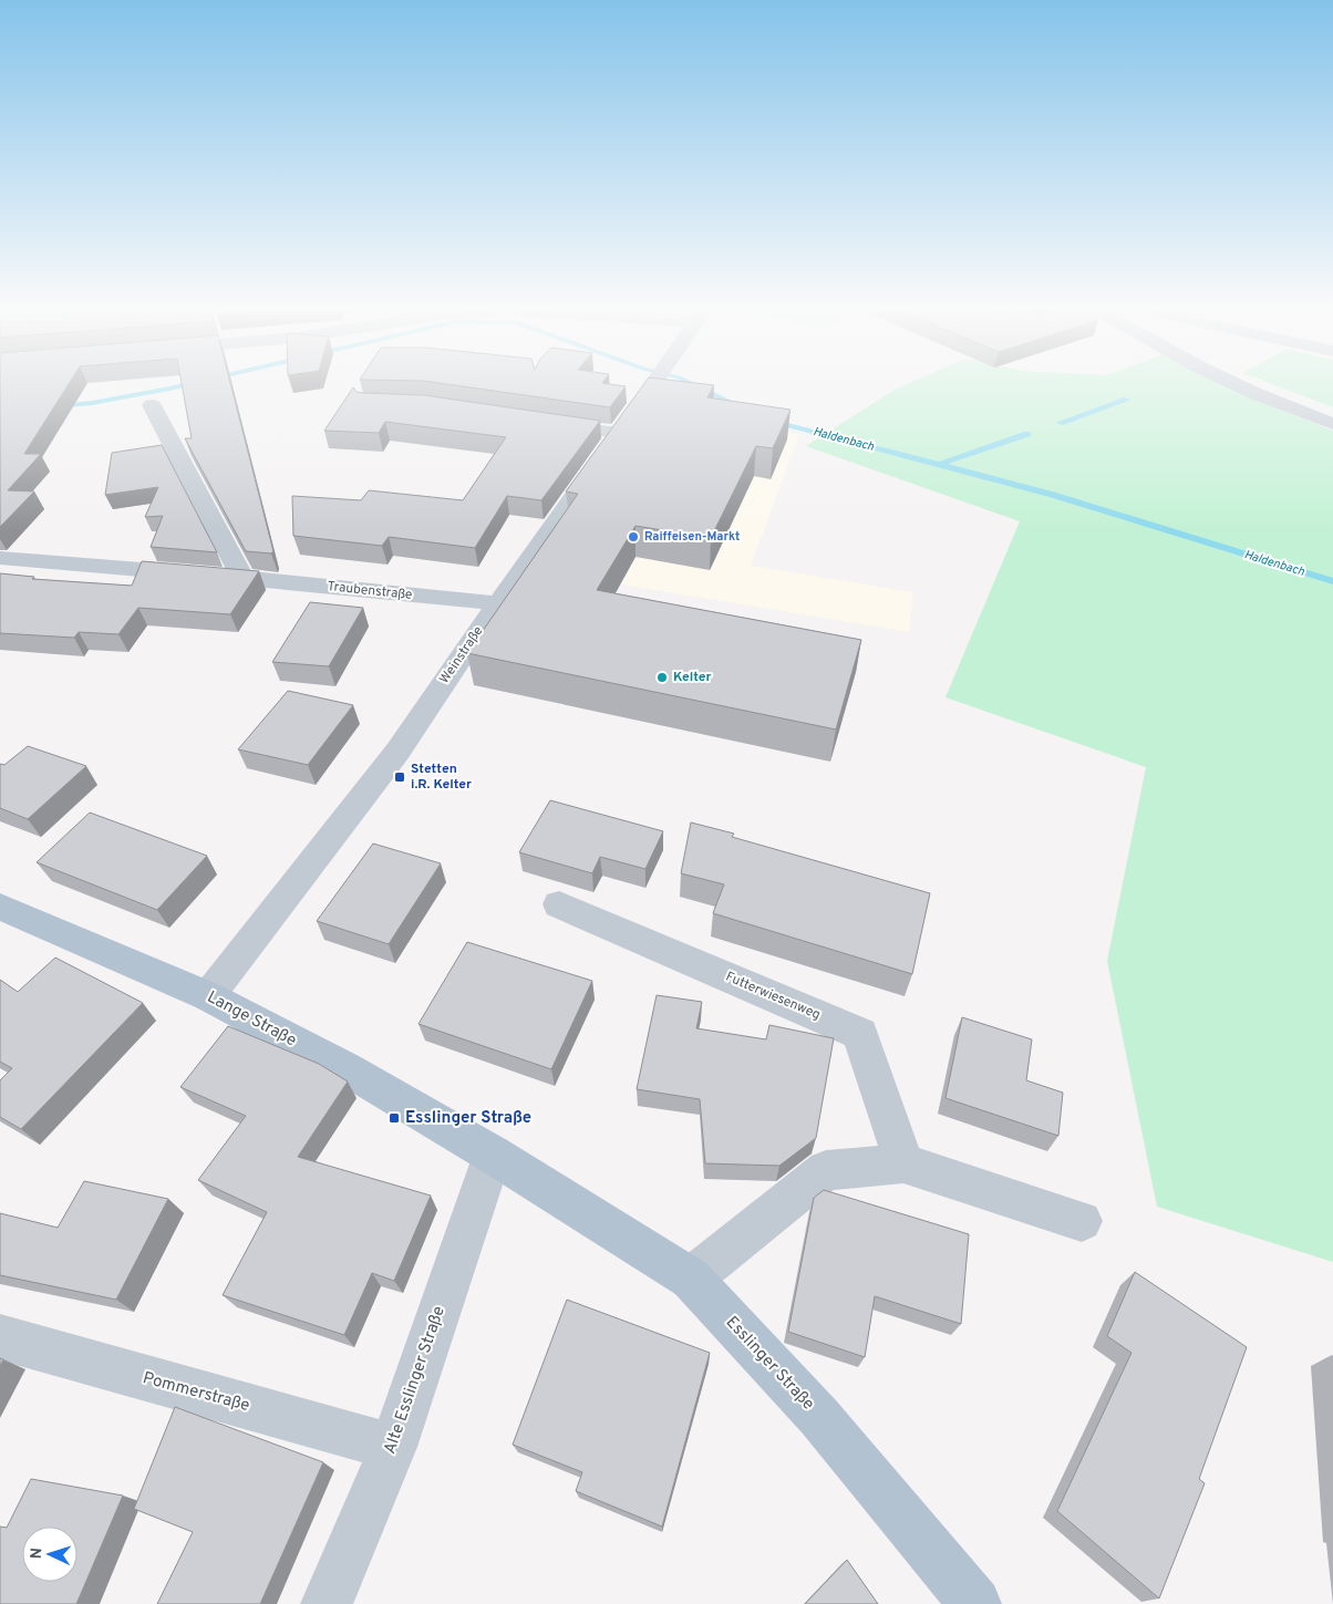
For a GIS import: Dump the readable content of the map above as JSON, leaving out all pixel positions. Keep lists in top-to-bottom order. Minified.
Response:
{"streets":{"main road":["Lange Straße","Esslinger Straße"],"street":["Traubenstraße","Weinstraße","Futterwiesenweg","Alte Esslinger Straße","Pommerstraße"]},"crossings":[["Traubenstraße","Weinstraße"],["Weinstraße","Lange Straße"],["Lange Straße","Esslinger Straße"],["Lange Straße","Alte Esslinger Straße"],["Esslinger Straße","Alte Esslinger Straße"],["Alte Esslinger Straße","Pommerstraße"]],"water":["Haldenbach"],"places":{"other":["Raiffeisen-Markt","Kelter"],"transit":["Stetten i.R. Kelter","Esslinger Straße"]},"north":"left"}
